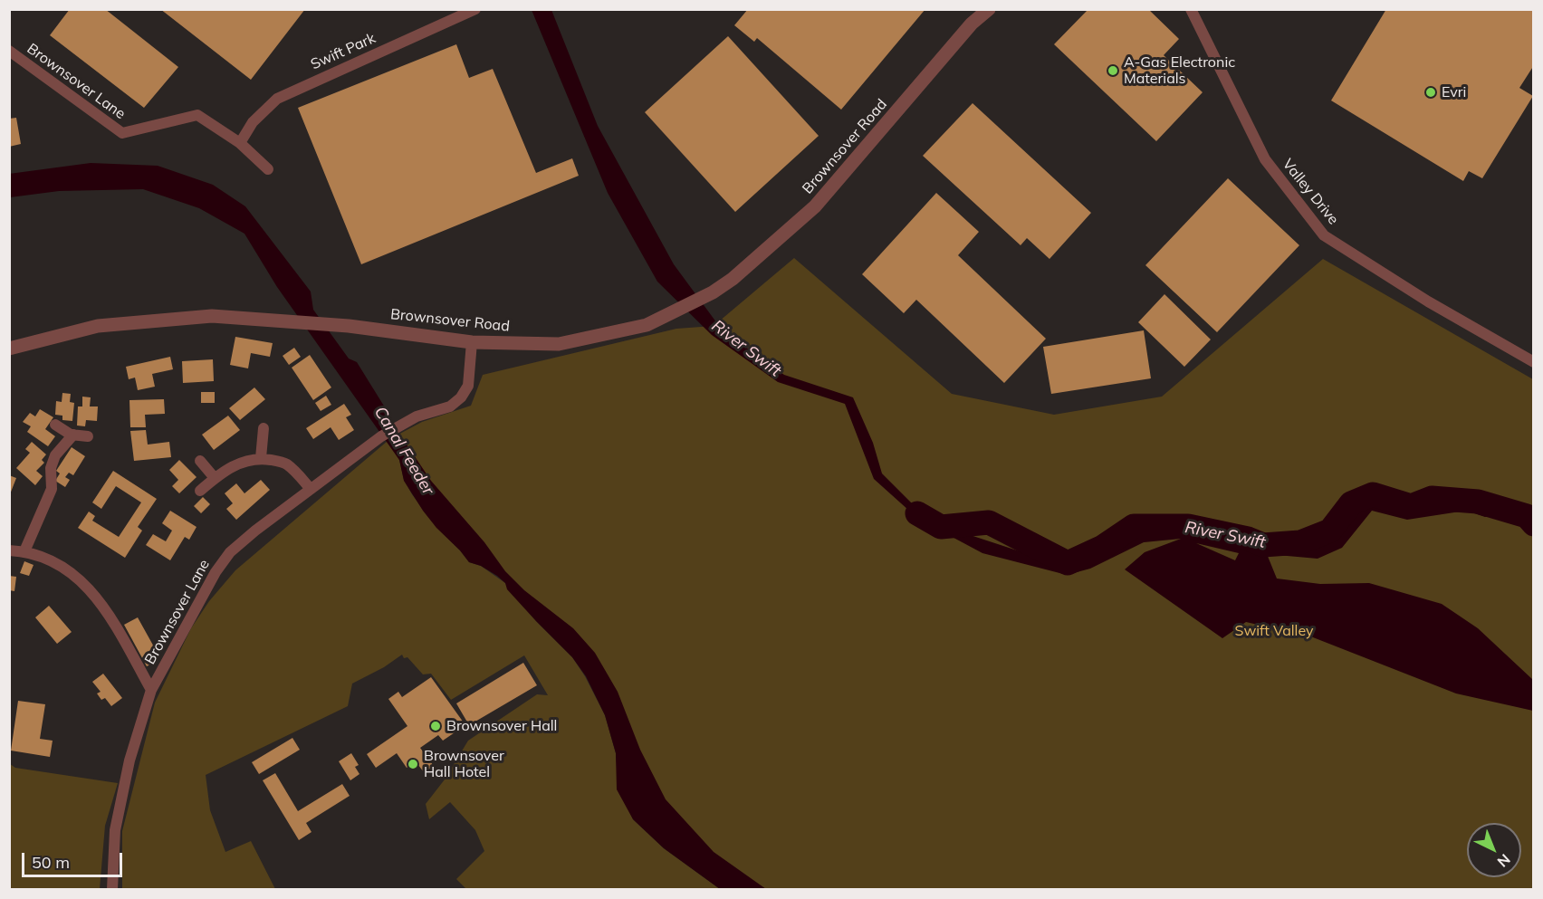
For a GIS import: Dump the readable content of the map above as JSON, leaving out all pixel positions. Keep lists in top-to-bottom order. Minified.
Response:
{"streets":{"street":["Swift Park","Brownsover Lane","Brownsover Road","Valley Drive"]},"crossings":[["Swift Park","Brownsover Lane"],["Brownsover Lane","Brownsover Road"]],"water":["River Swift","Canal Feeder"],"parks":["Swift Valley"],"places":["A-Gas Electronic Materials","Evri","Brownsover Hall","Brownsover Hall Hotel"],"scale_bar":"50 m","north":"bottom right"}
